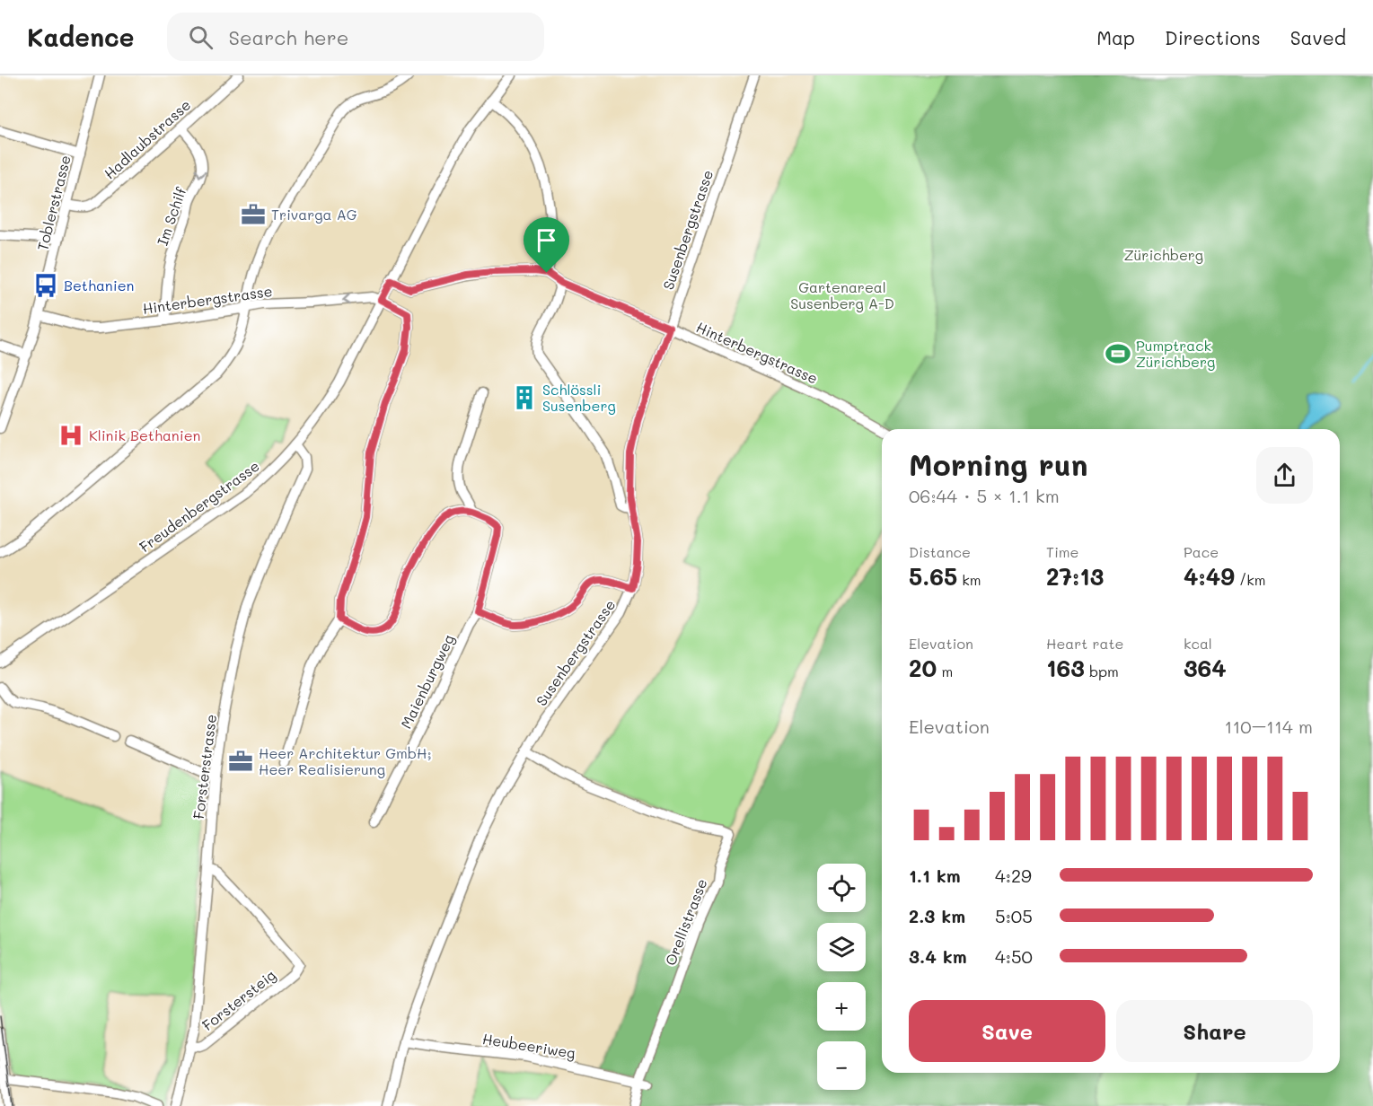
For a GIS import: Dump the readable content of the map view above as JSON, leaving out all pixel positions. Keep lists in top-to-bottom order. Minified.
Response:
{"streets":{"street":["Hadlaubstrasse","Toblerstrasse","Im Schilf","Susenbergstrasse","Hinterbergstrasse","Freudenbergstrasse","Maienburgweg","Forsterstrasse","Orellistrasse","Forstersteig","Heubeeriweg"]},"crossings":[["Hadlaubstrasse","Toblerstrasse"],["Hadlaubstrasse","Im Schilf"],["Toblerstrasse","Hinterbergstrasse"],["Im Schilf","Hinterbergstrasse"],["Susenbergstrasse","Hinterbergstrasse"],["Susenbergstrasse","Orellistrasse"],["Susenbergstrasse","Heubeeriweg"],["Hinterbergstrasse","Freudenbergstrasse"],["Freudenbergstrasse","Forsterstrasse"],["Forsterstrasse","Forstersteig"],["Orellistrasse","Heubeeriweg"]],"one_way":["Im Schilf"],"parks":["Zürichberg","Gartenareal Susenberg A-D"],"places":{"office":["Trivarga AG","Heer Architektur GmbH; Heer Realisierung"],"bus stop":["Bethanien"],"sports":["Pumptrack Zürichberg"],"building":["Schlössli Susenberg"],"hospital":["Klinik Bethanien"]},"page":{"header":"Kadence","search":"Search here","nav":["Map","Directions","Saved"],"heading":["Morning run","06:44 · 5 × 1.1 km"],"stats":[["Distance","5.65 km"],["Time","27:13"],["Pace","4:49 /km"],["Elevation","20 m"],["Heart rate","163 bpm"],["kcal","364"]],"chart":["Elevation","110–114 m"],"list":[{"name":"1.1 km","note":"4:29"},{"name":"2.3 km","note":"5:05"},{"name":"3.4 km","note":"4:50"}],"map_buttons":["+","−"],"buttons":["Save","Share"]}}
